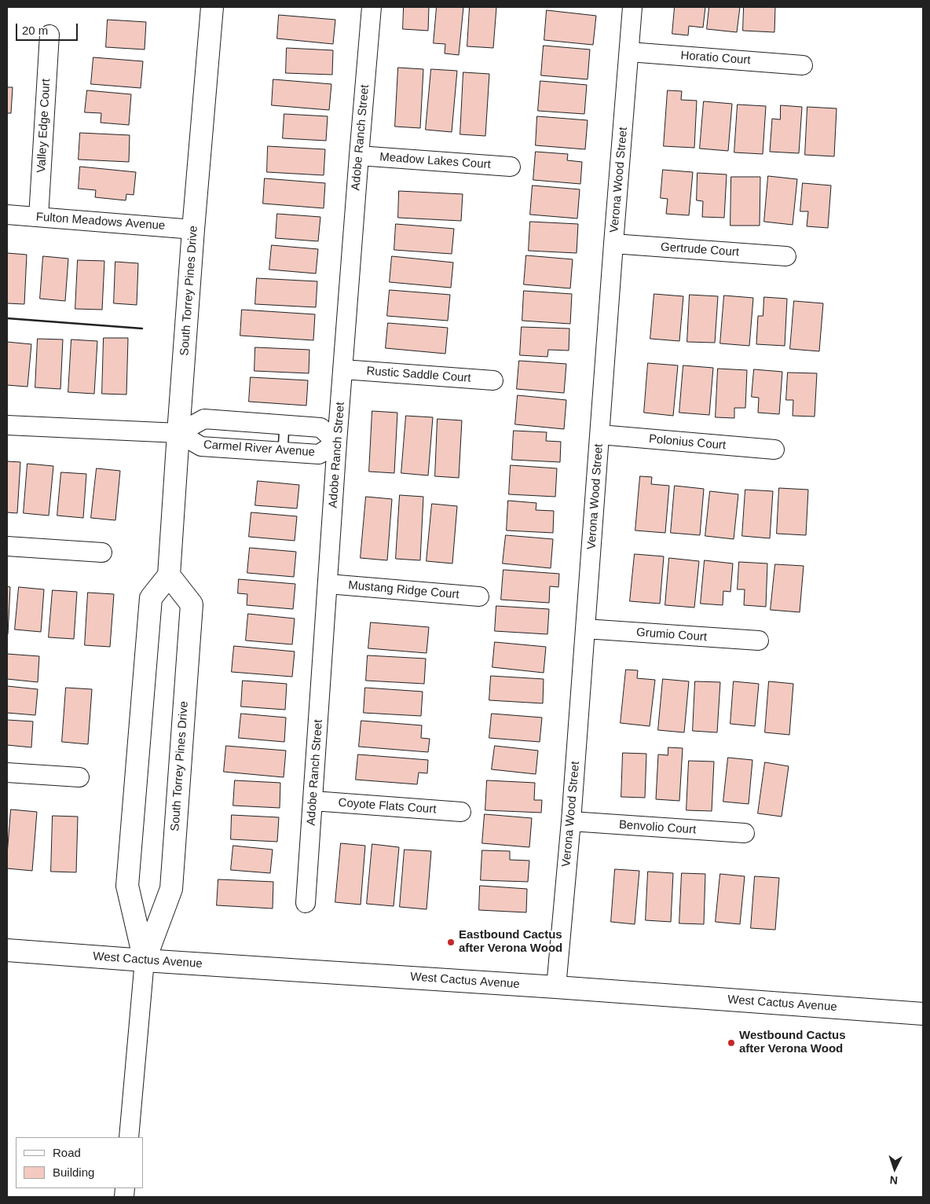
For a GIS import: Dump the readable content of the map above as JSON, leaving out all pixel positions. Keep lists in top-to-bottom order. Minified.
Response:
{"streets":{"street":["Horatio Court","Valley Edge Court","Adobe Ranch Street","Meadow Lakes Court","Verona Wood Street","Fulton Meadows Avenue","Gertrude Court","South Torrey Pines Drive","Rustic Saddle Court","Polonius Court","Carmel River Avenue","Mustang Ridge Court","Grumio Court","Coyote Flats Court","Benvolio Court","West Cactus Avenue"]},"crossings":[["Horatio Court","Verona Wood Street"],["Valley Edge Court","Fulton Meadows Avenue"],["Adobe Ranch Street","Meadow Lakes Court"],["Adobe Ranch Street","Rustic Saddle Court"],["Adobe Ranch Street","Carmel River Avenue"],["Adobe Ranch Street","Mustang Ridge Court"],["Adobe Ranch Street","Coyote Flats Court"],["Verona Wood Street","Gertrude Court"],["Verona Wood Street","Polonius Court"],["Verona Wood Street","Grumio Court"],["Verona Wood Street","Benvolio Court"],["Verona Wood Street","West Cactus Avenue"],["Fulton Meadows Avenue","South Torrey Pines Drive"],["South Torrey Pines Drive","Carmel River Avenue"],["South Torrey Pines Drive","West Cactus Avenue"]],"places":["Eastbound Cactus after Verona Wood","Westbound Cactus after Verona Wood"],"legend":["Road","Building"],"scale_bar":"20 m","north":"bottom"}
